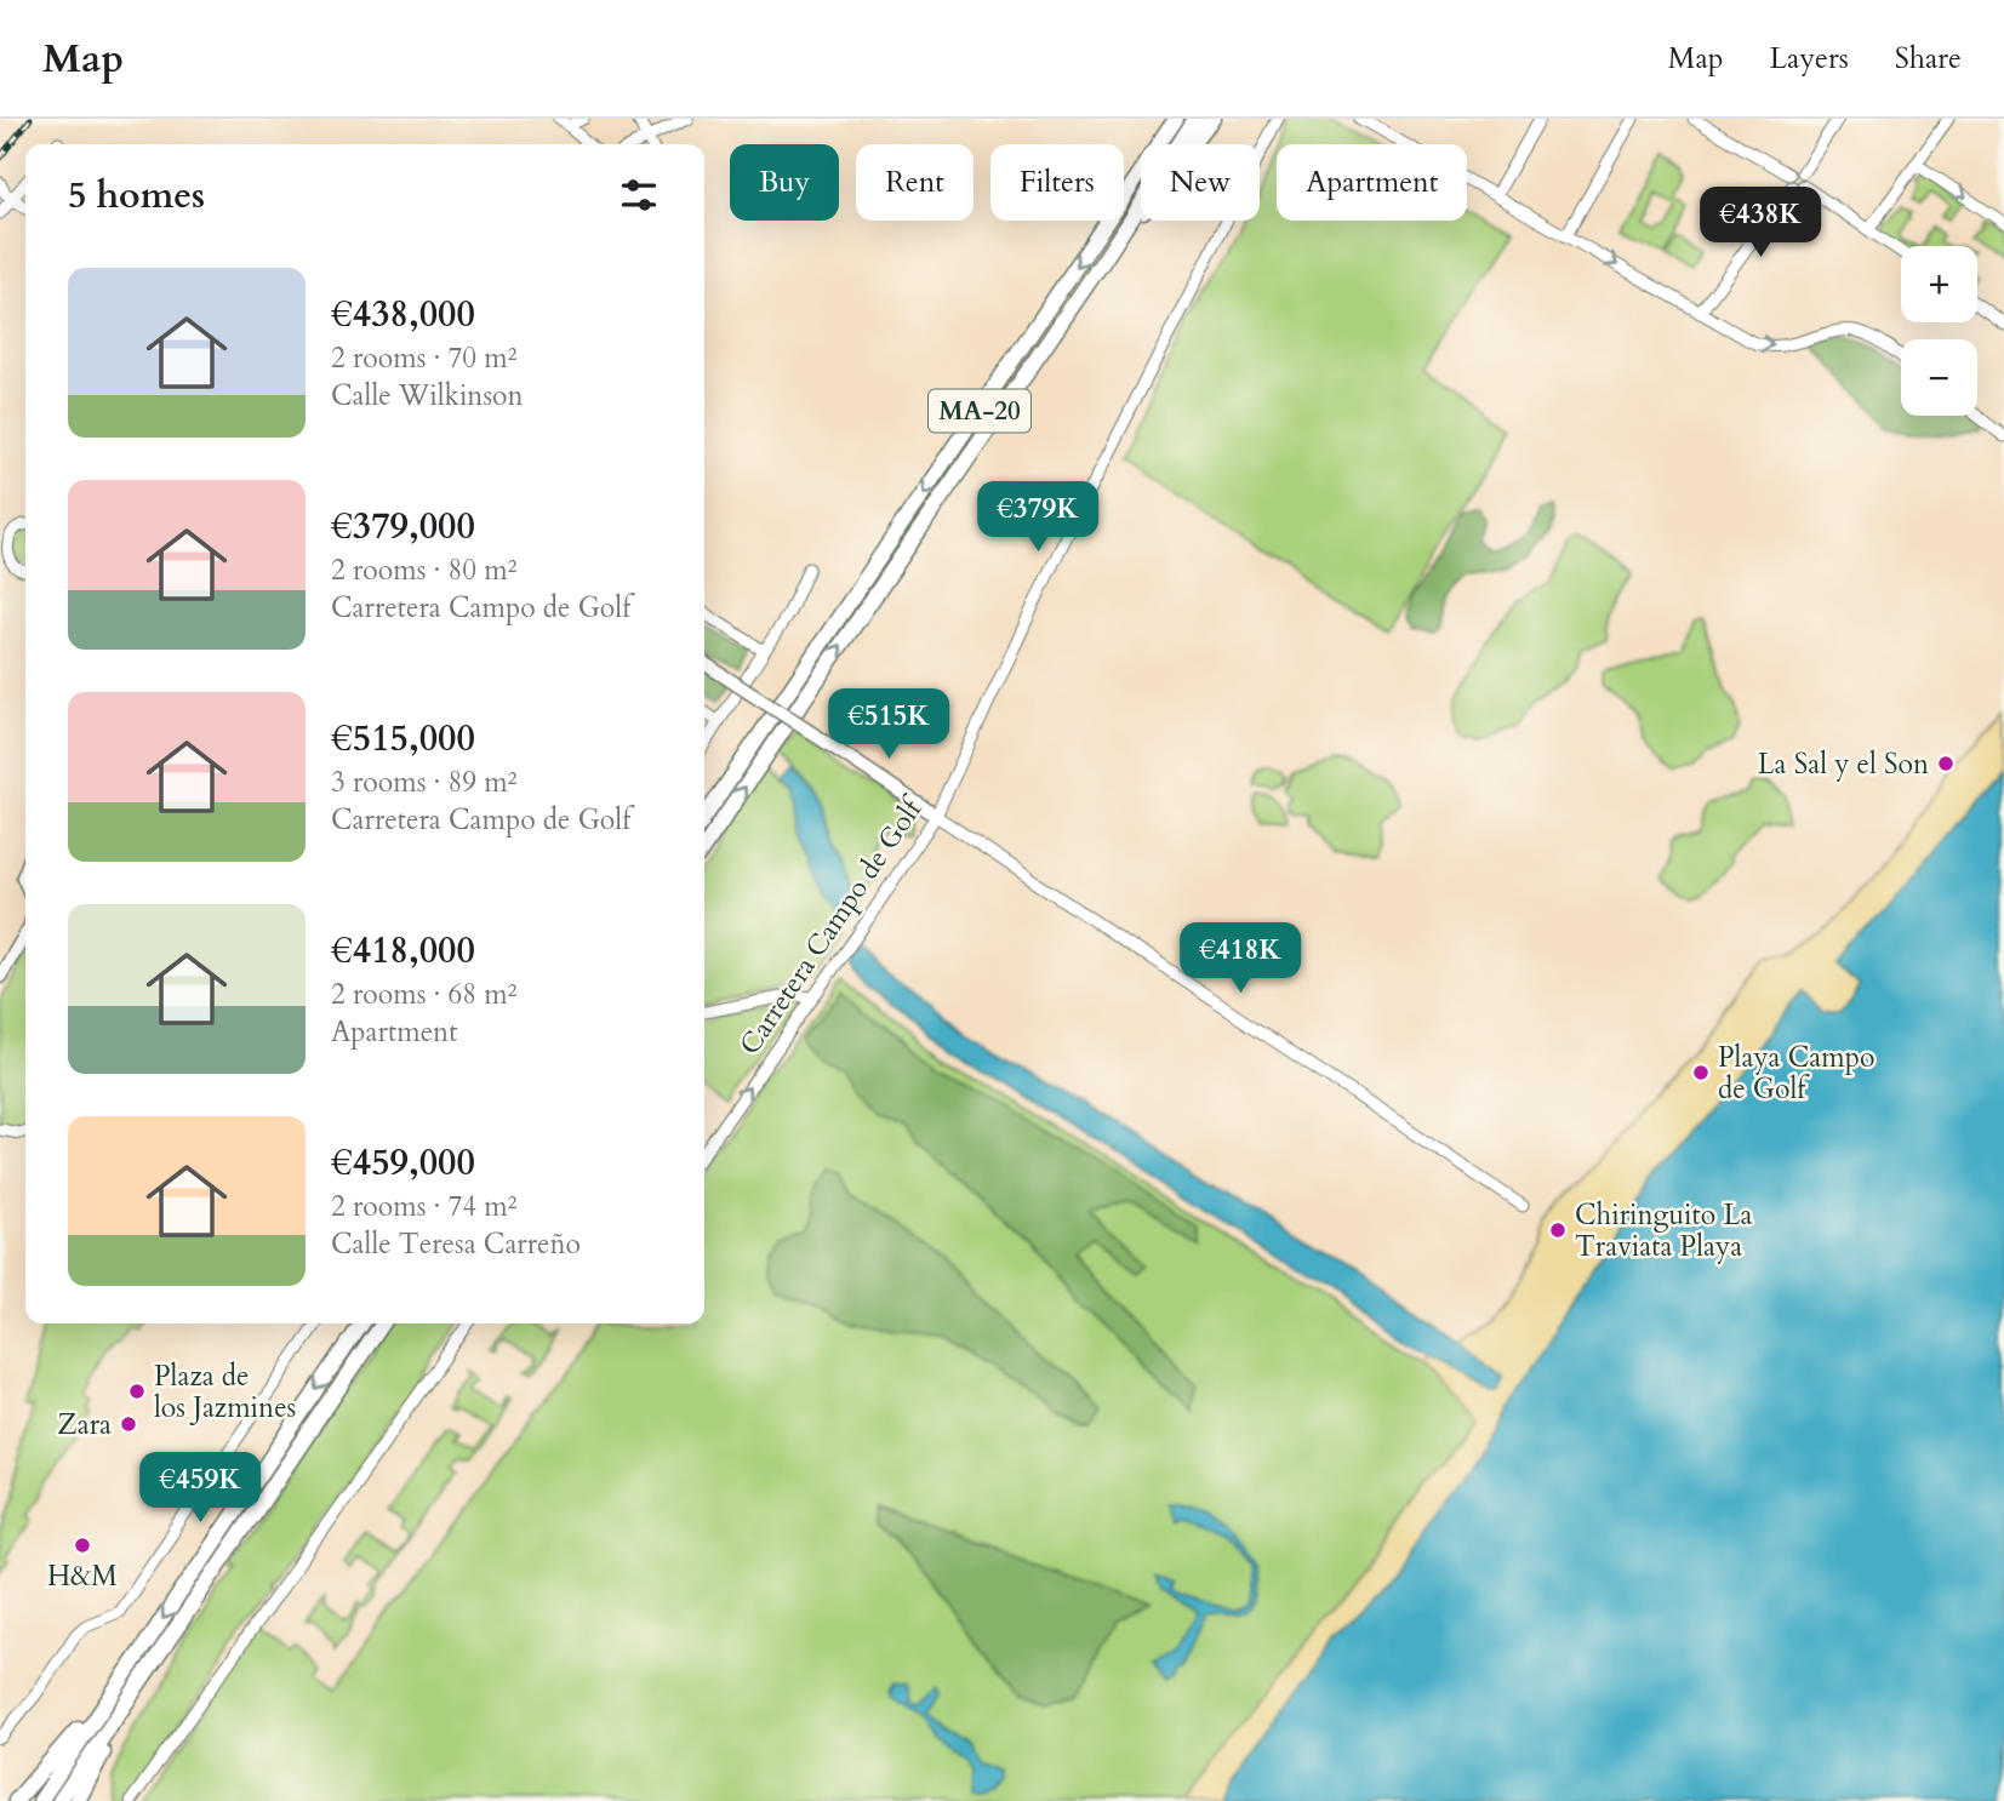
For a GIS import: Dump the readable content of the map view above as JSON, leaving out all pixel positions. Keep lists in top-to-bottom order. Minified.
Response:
{"streets":{"highway":["MA-20"],"street":["Carretera Campo de Golf"]},"places":["La Sal y el Son","Playa Campo de Golf","Chiringuito La Traviata Playa","Plaza de los Jazmines","Zara","H&M"],"page":{"header":"Map","nav":["Map","Layers","Share"],"chip":["Buy","Rent","Filters","New","Apartment"],"heading":"5 homes","price":["€438K","€379K","€515K","€418K","€459K"],"map_buttons":["+","−"],"list":[{"name":"€438,000","note":"2 rooms · 70 m² · Calle Wilkinson"},{"name":"€379,000","note":"2 rooms · 80 m² · Carretera Campo de Golf"},{"name":"€515,000","note":"3 rooms · 89 m² · Carretera Campo de Golf"},{"name":"€418,000","note":"2 rooms · 68 m² · Apartment"},{"name":"€459,000","note":"2 rooms · 74 m² · Calle Teresa Carreño"}]}}
